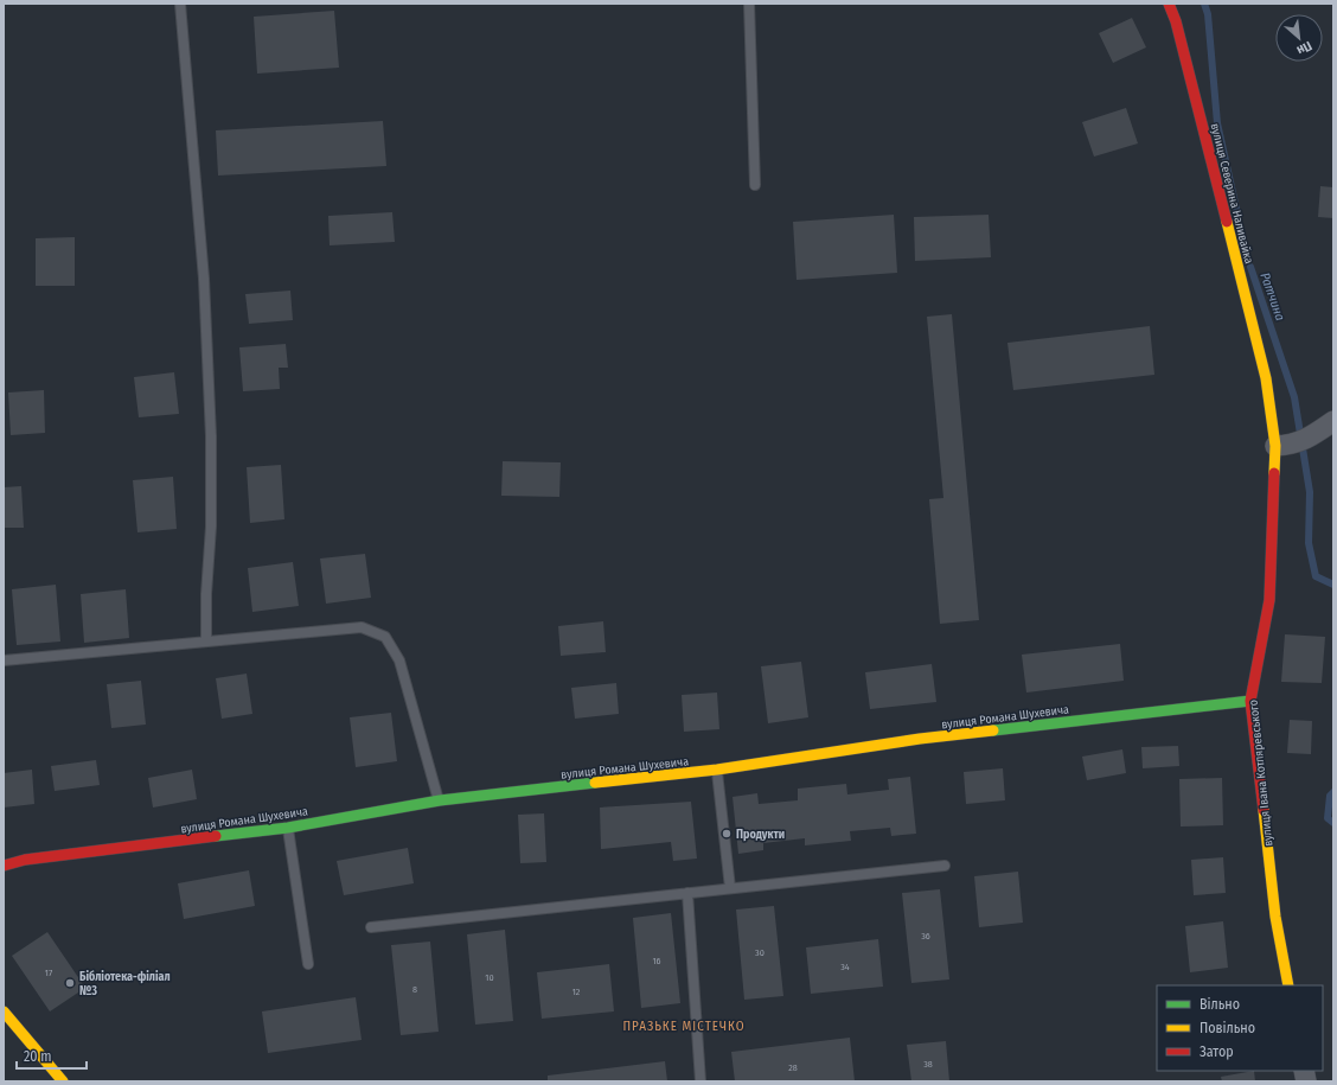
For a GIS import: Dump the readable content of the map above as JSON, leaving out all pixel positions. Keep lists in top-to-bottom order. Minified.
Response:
{"streets":{"street":["вулиця Северина Наливайка","вулиця Романа Шухевича","вулиця Івана Котляревського"]},"crossings":[["вулиця Северина Наливайка","вулиця Івана Котляревського"],["вулиця Романа Шухевича","вулиця Івана Котляревського"]],"districts":["ПРАЗЬКЕ МІСТЕЧКО"],"water":["Ратчина"],"places":["Продукти","Бібліотека-філіал №3"],"house_numbers":["36","30","16","34","17","10","8","12","38","28"],"legend":["Вільно","Повільно","Затор"],"scale_bar":"20 m","north":"bottom right"}
